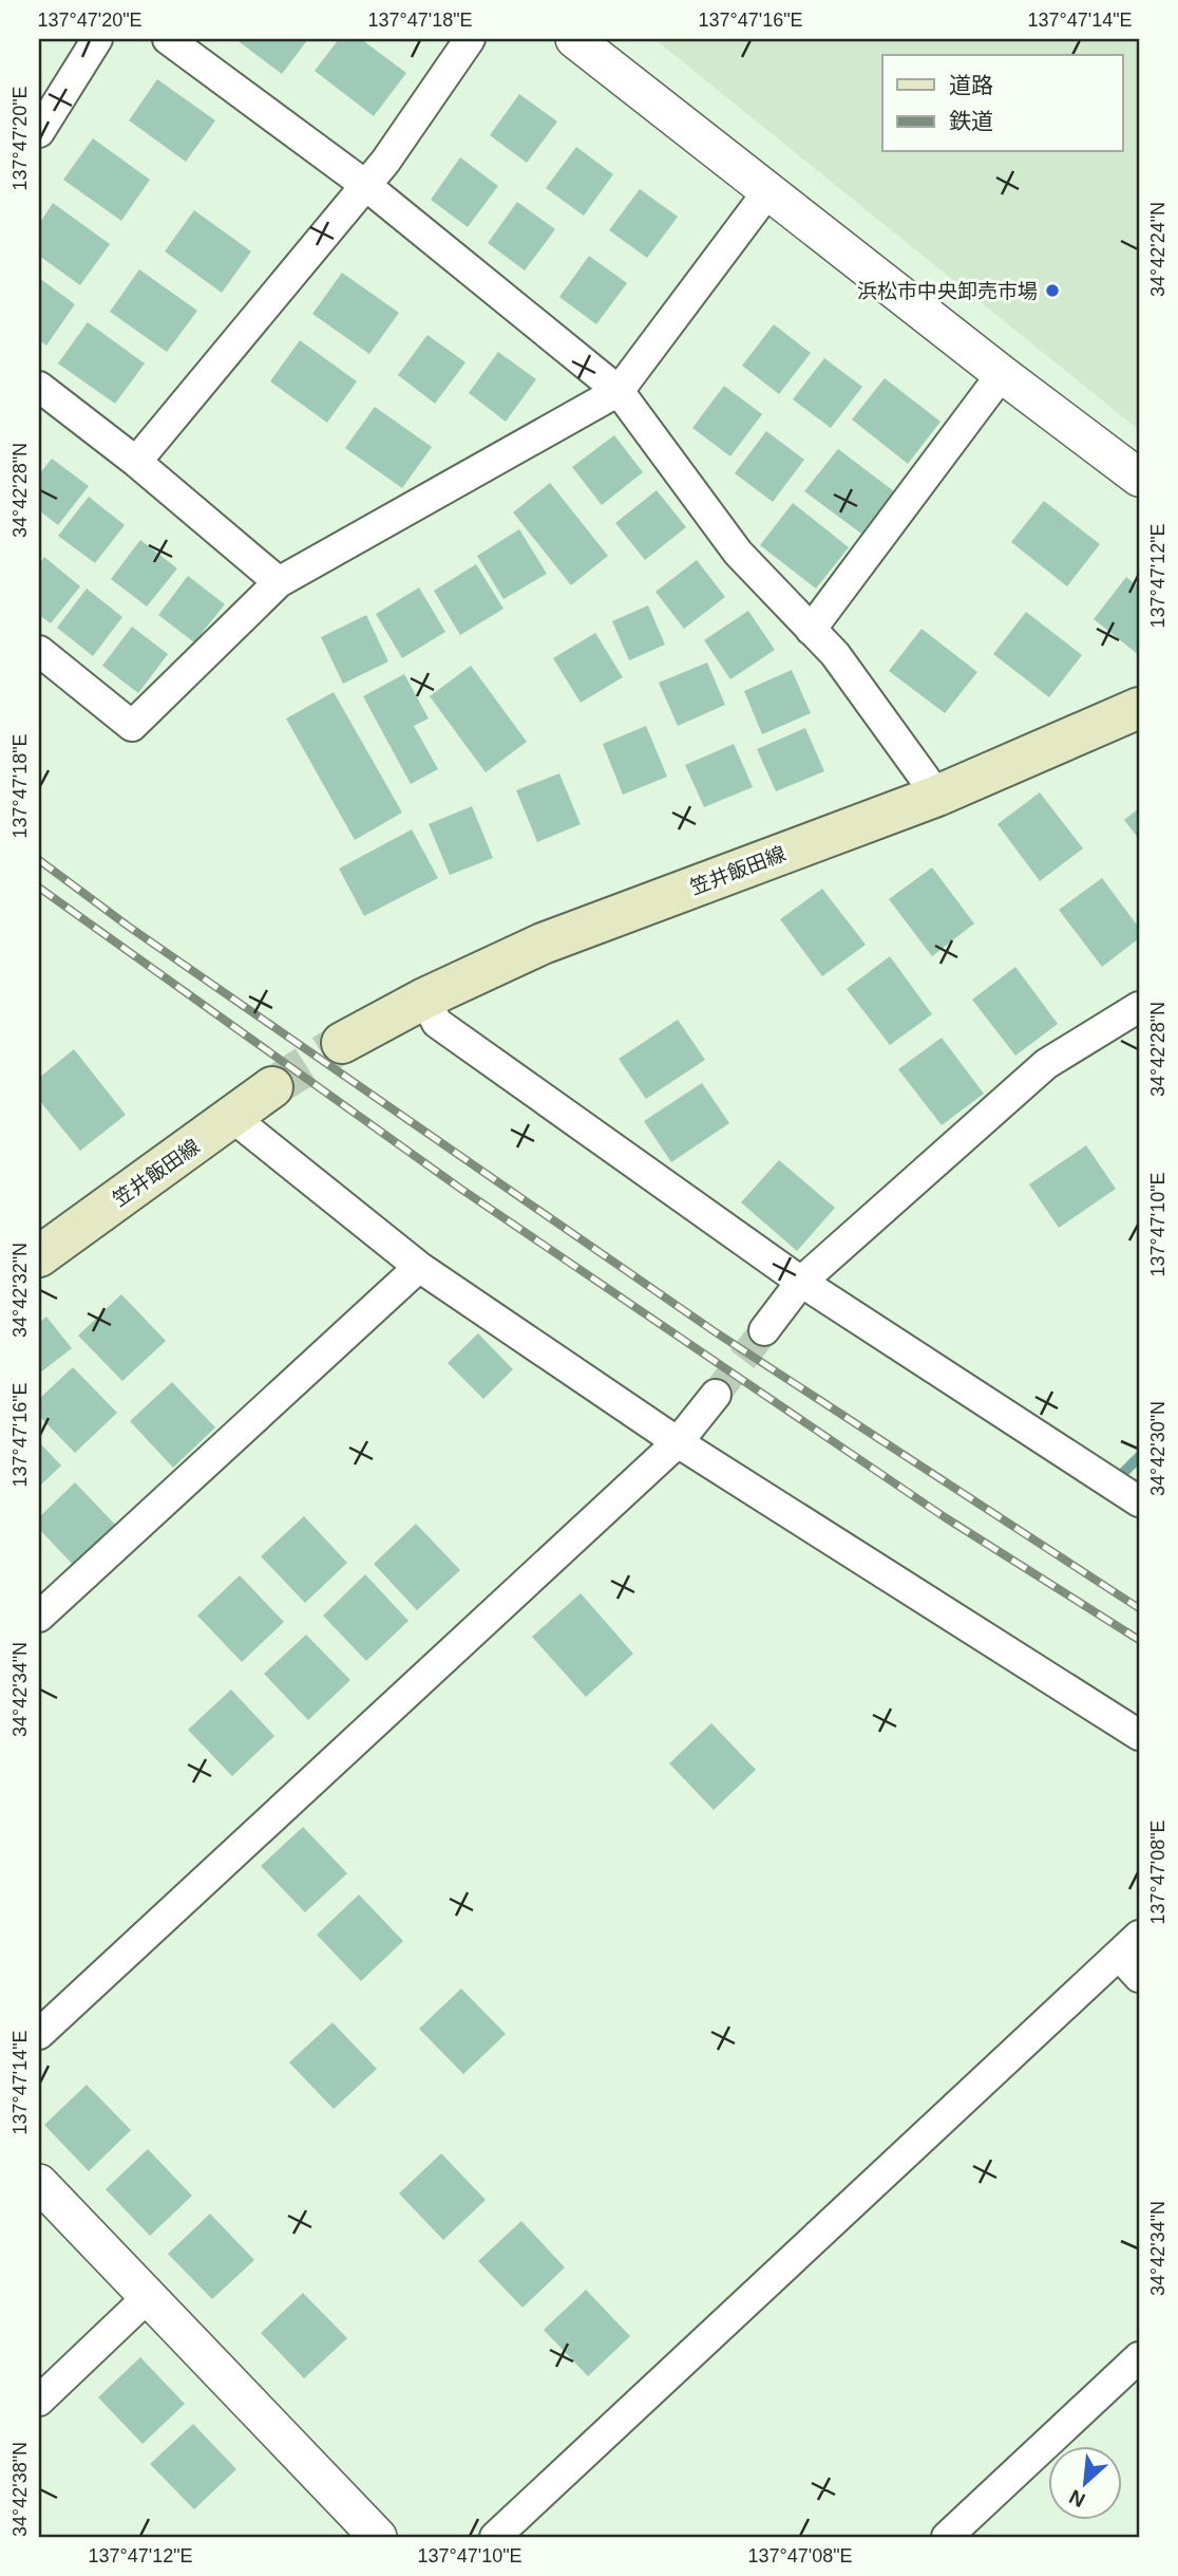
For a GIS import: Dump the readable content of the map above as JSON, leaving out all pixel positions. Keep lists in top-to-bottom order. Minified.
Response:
{"streets":{"main road":["笠井飯田線"]},"places":["浜松市中央卸売市場"],"legend":["道路","鉄道"],"north":"bottom left","coordinates":["137°47'20\"E","137°47'18\"E","137°47'16\"E","137°47'14\"E","34°42'24\"N","34°42'28\"N","137°47'12\"E","137°47'10\"E","34°42'32\"N","34°42'30\"N","34°42'34\"N","137°47'08\"E","34°42'38\"N"]}
